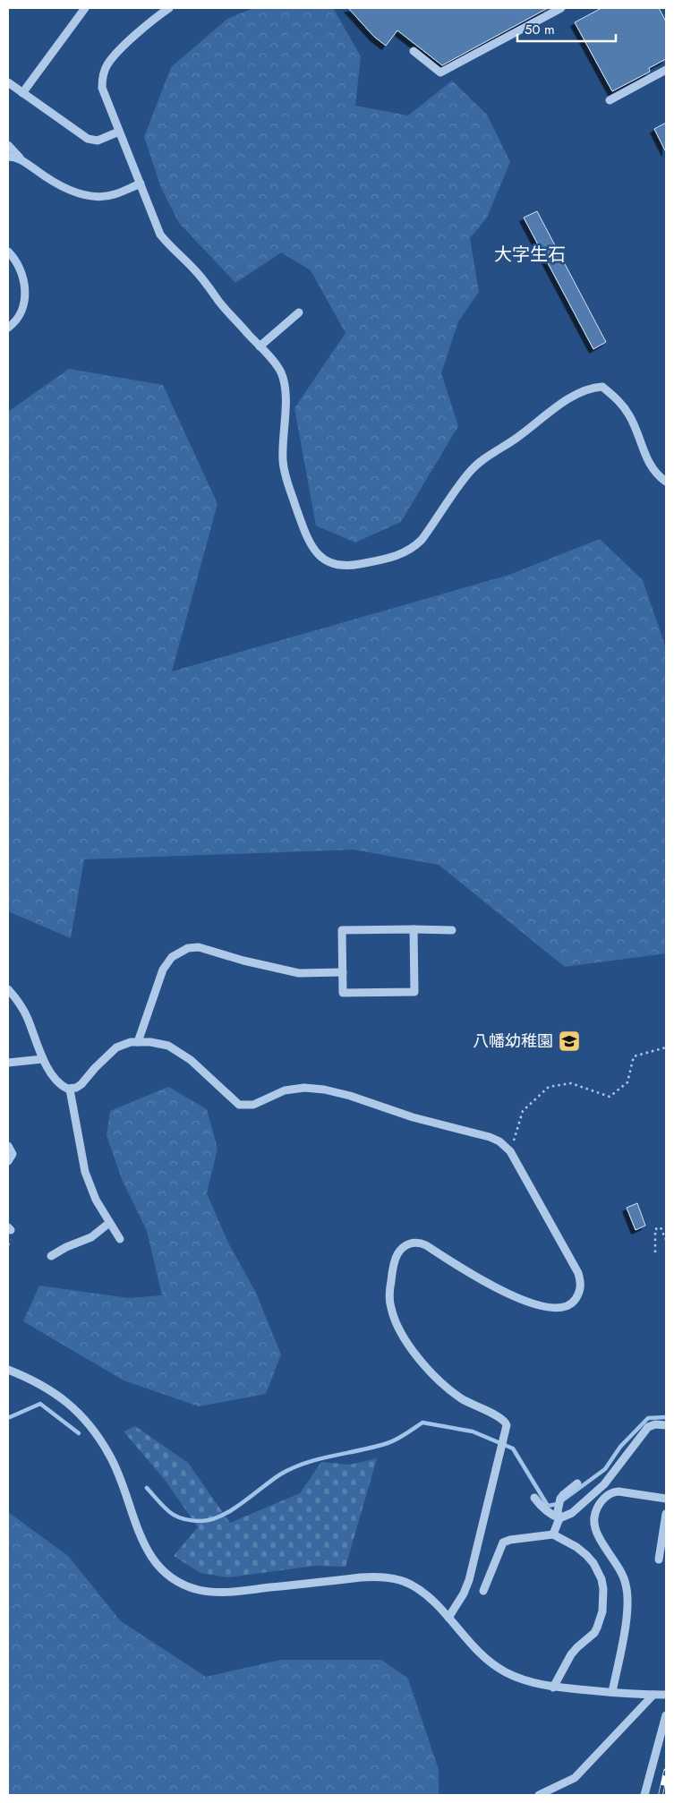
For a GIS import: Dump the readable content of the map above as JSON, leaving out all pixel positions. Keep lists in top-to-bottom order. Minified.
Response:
{"districts":["大字生石"],"places":{"school or university":["八幡幼稚園"]},"scale_bar":"50 m"}
